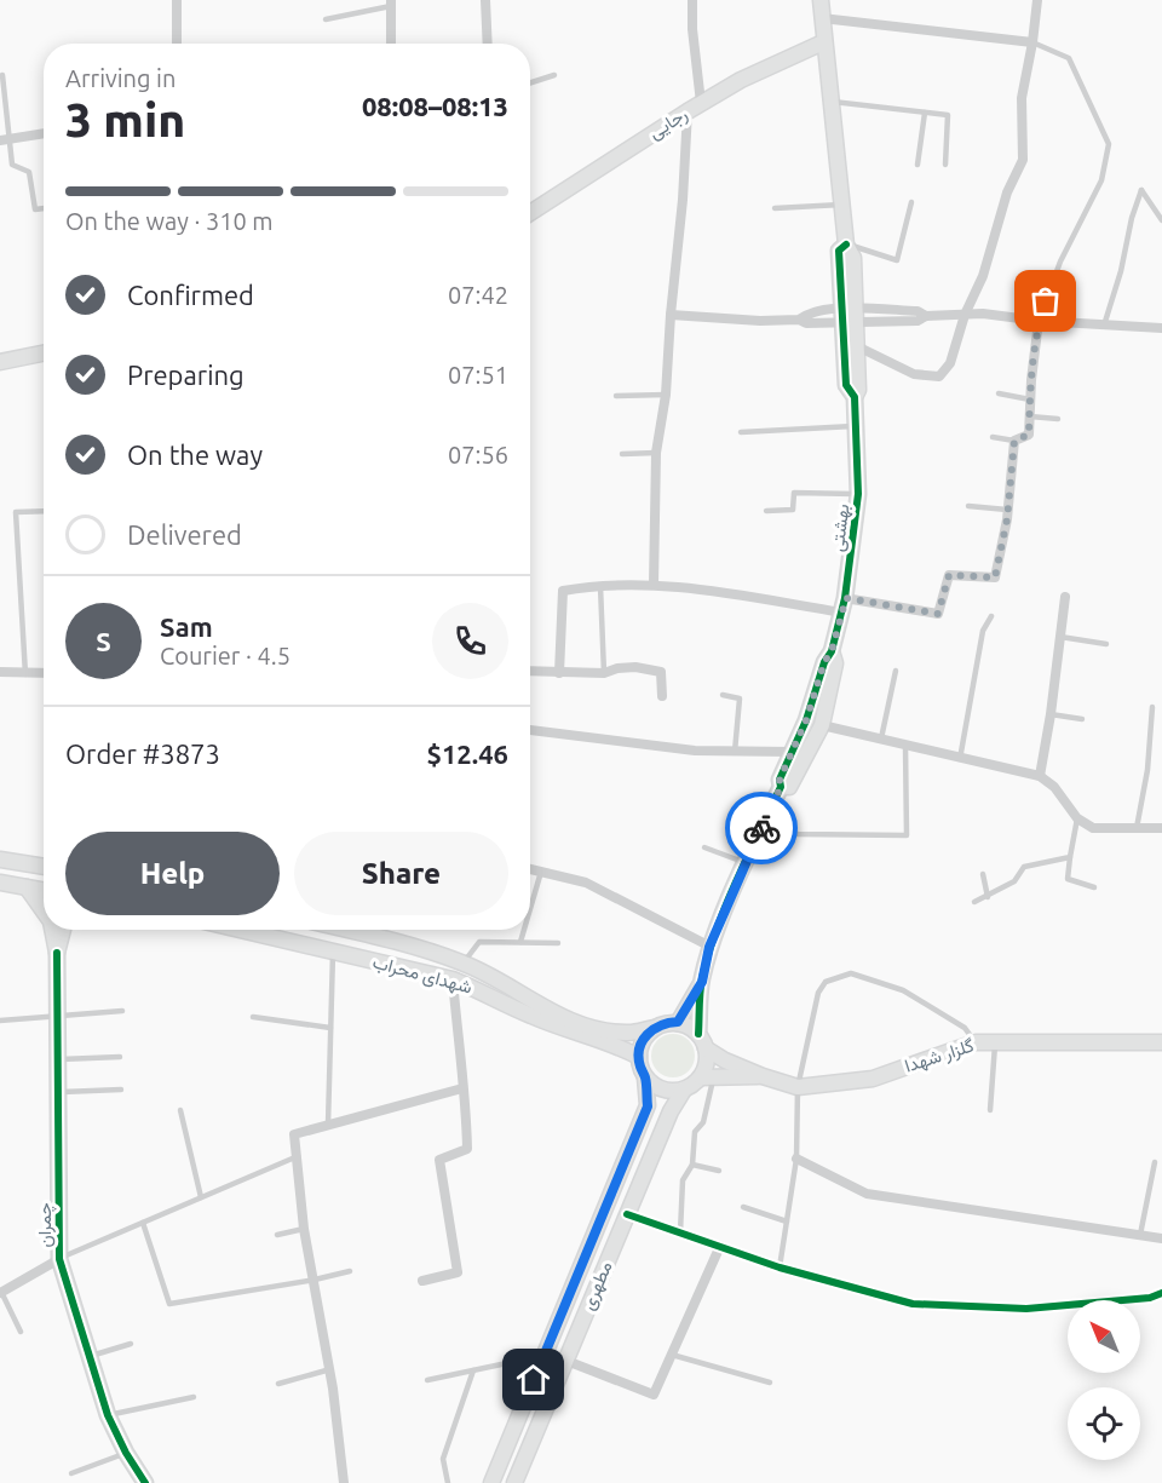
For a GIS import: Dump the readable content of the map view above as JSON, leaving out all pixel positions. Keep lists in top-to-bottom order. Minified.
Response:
{"streets":{"street":["رجایی","بهشتی","شهدای محراب","گلزار شهدا","چمران","مطهری"]},"crossings":[["شهدای محراب","مطهری"]],"north":"top left","page":{"heading":["3 min","Arriving in","08:08–08:13"],"panel":["Sam","Courier · 4.5","Order #3873","$12.46"],"bar":"On the way · 310 m","list":[["Confirmed","07:42"],["Preparing","07:51"],["On the way","07:56"],"Delivered"],"round":"S","buttons":["Help","Share"]}}
